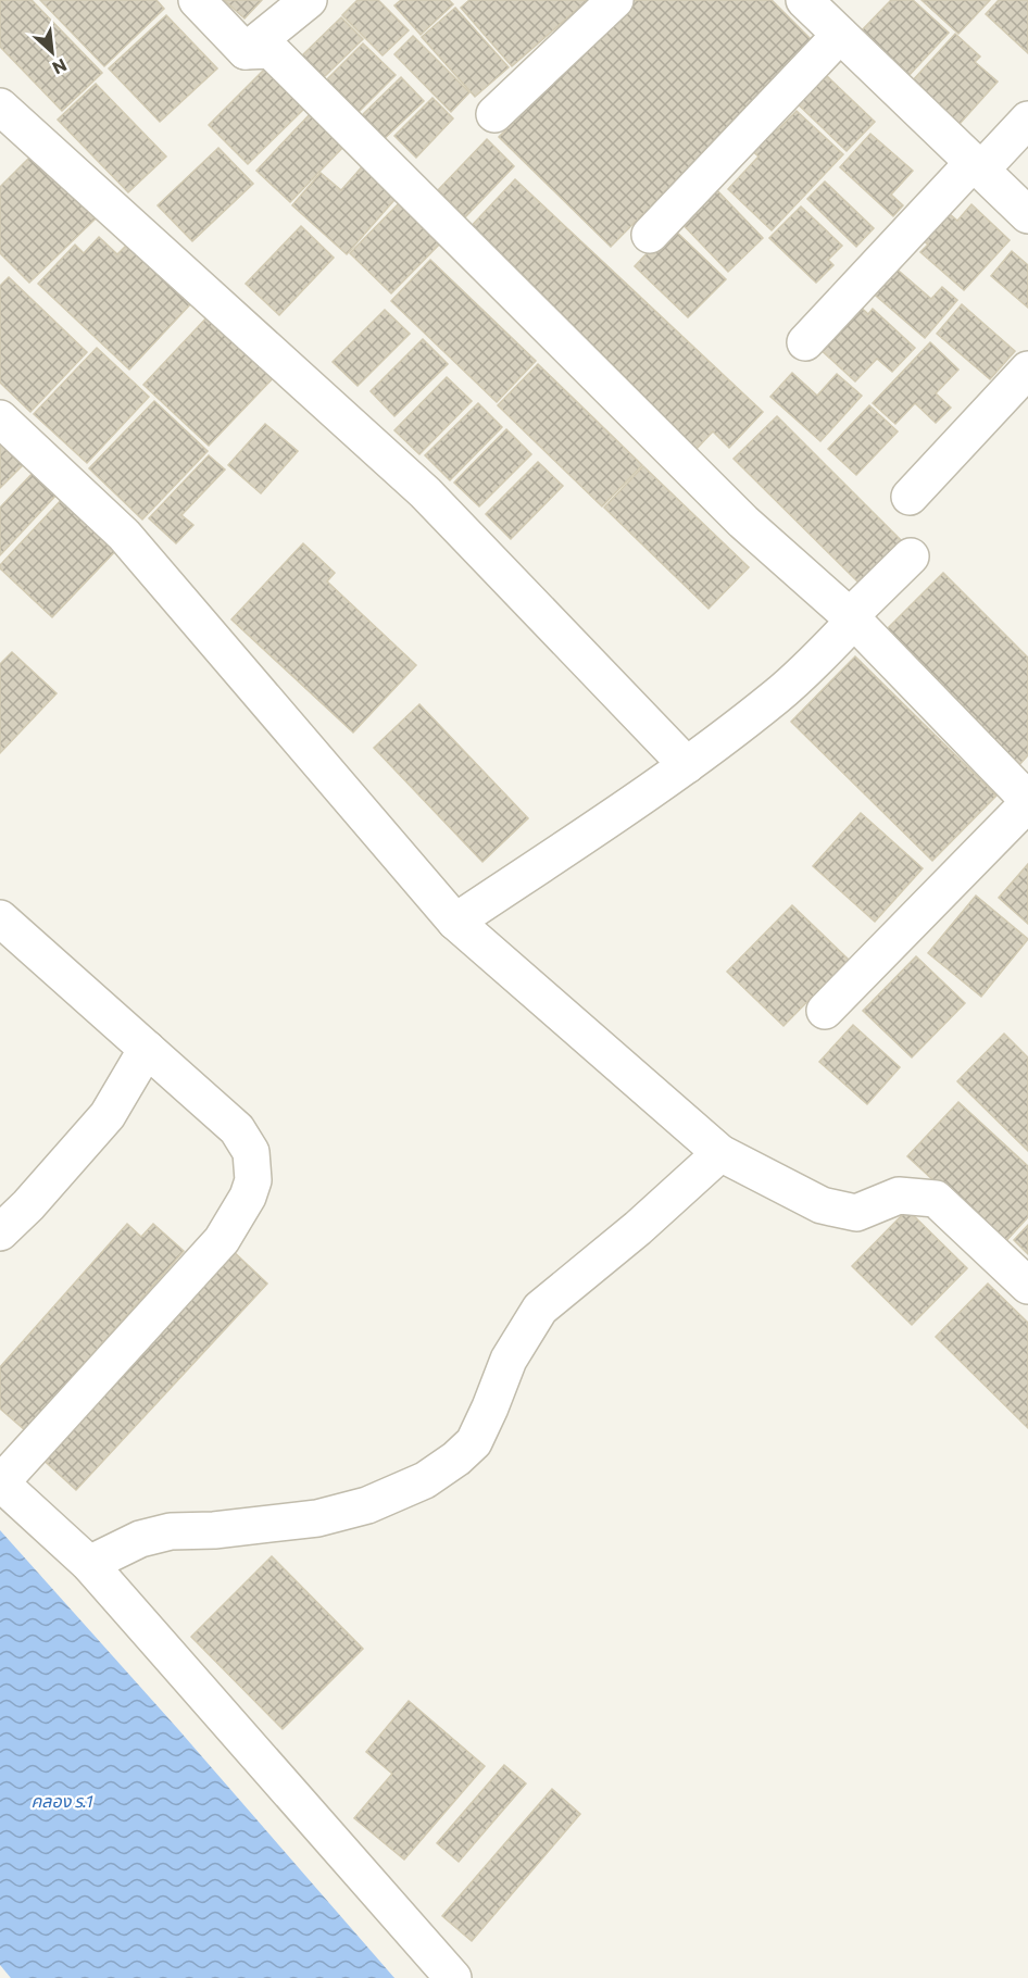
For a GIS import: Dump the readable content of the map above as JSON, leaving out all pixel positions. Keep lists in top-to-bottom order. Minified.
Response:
{"water":["คลอง ร.1"],"north":"bottom right"}
